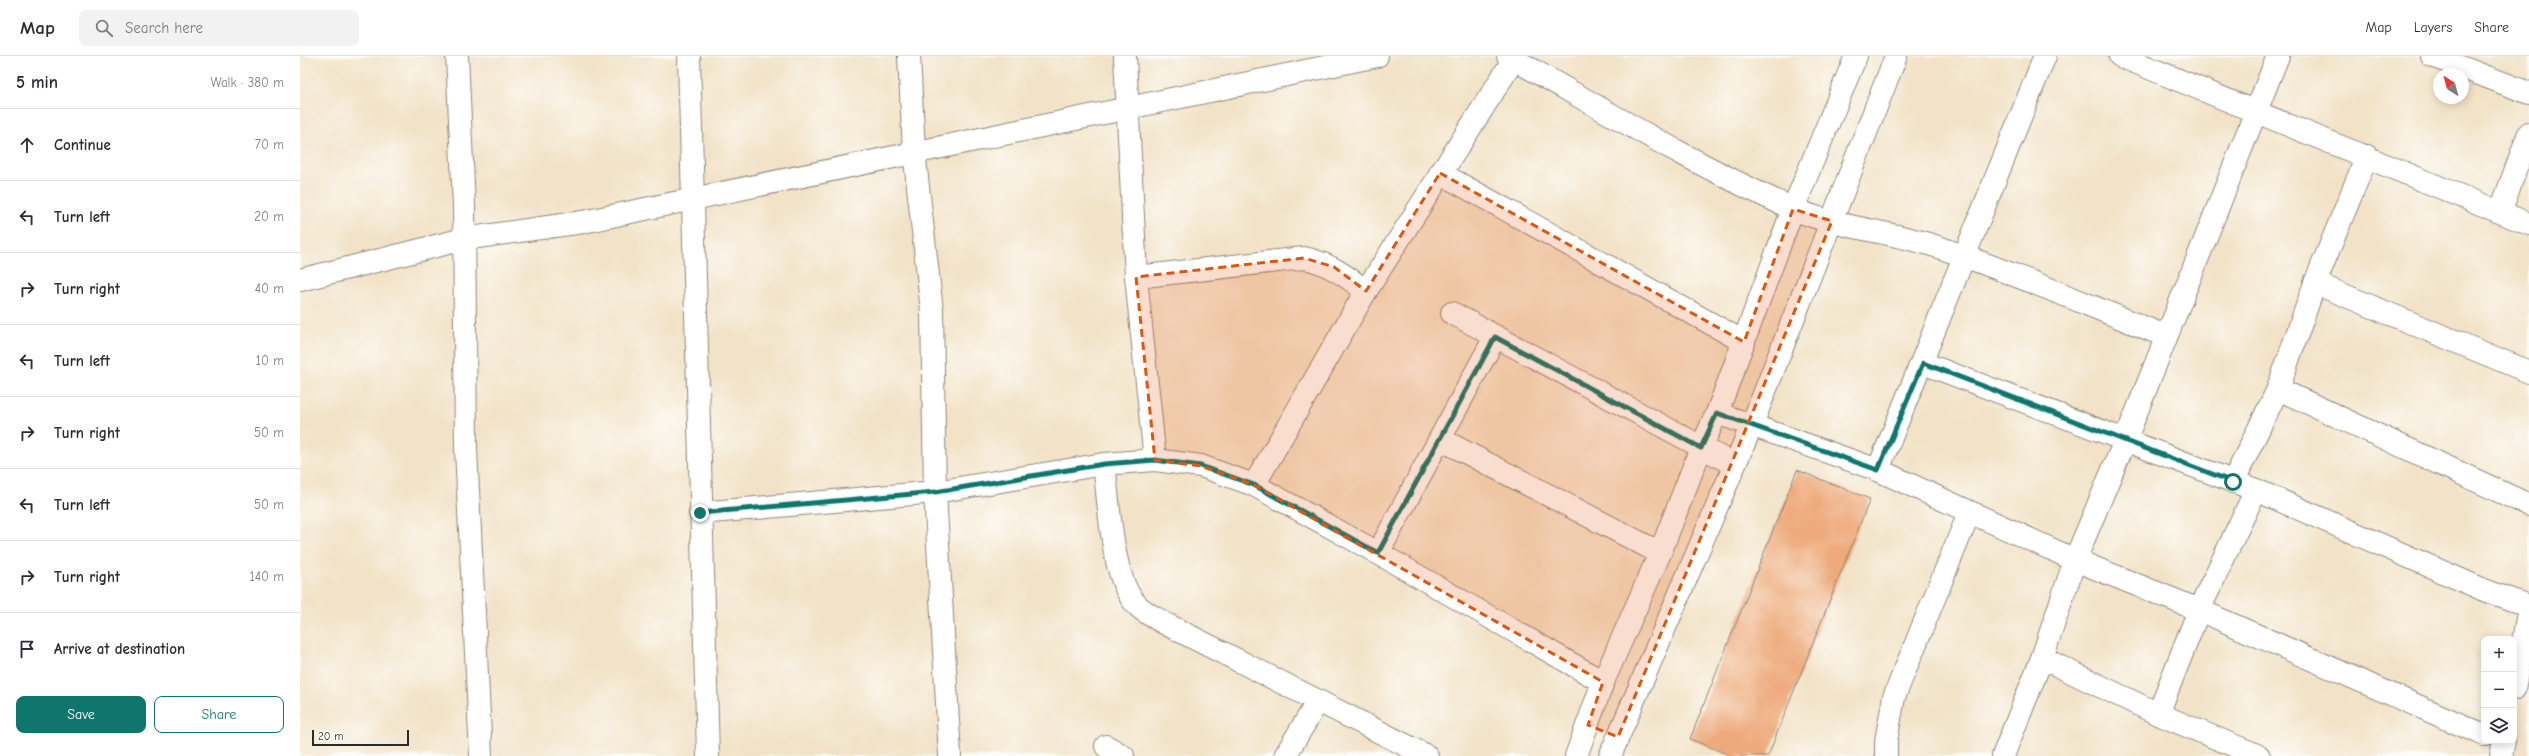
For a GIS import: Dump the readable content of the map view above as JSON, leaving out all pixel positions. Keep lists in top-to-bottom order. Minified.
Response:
{"scale_bar":"20 m","north":"top left","page":{"header":"Map","search":"Search here","nav":["Map","Layers","Share"],"heading":["5 min","Walk · 380 m"],"list":[["Continue","70 m"],["Turn left","20 m"],["Turn right","40 m"],["Turn left","10 m"],["Turn right","50 m"],["Turn left","50 m"],["Turn right","140 m"],"Arrive at destination"],"map_buttons":["+","−"],"buttons":["Save","Share"],"scale":"20 m"}}
